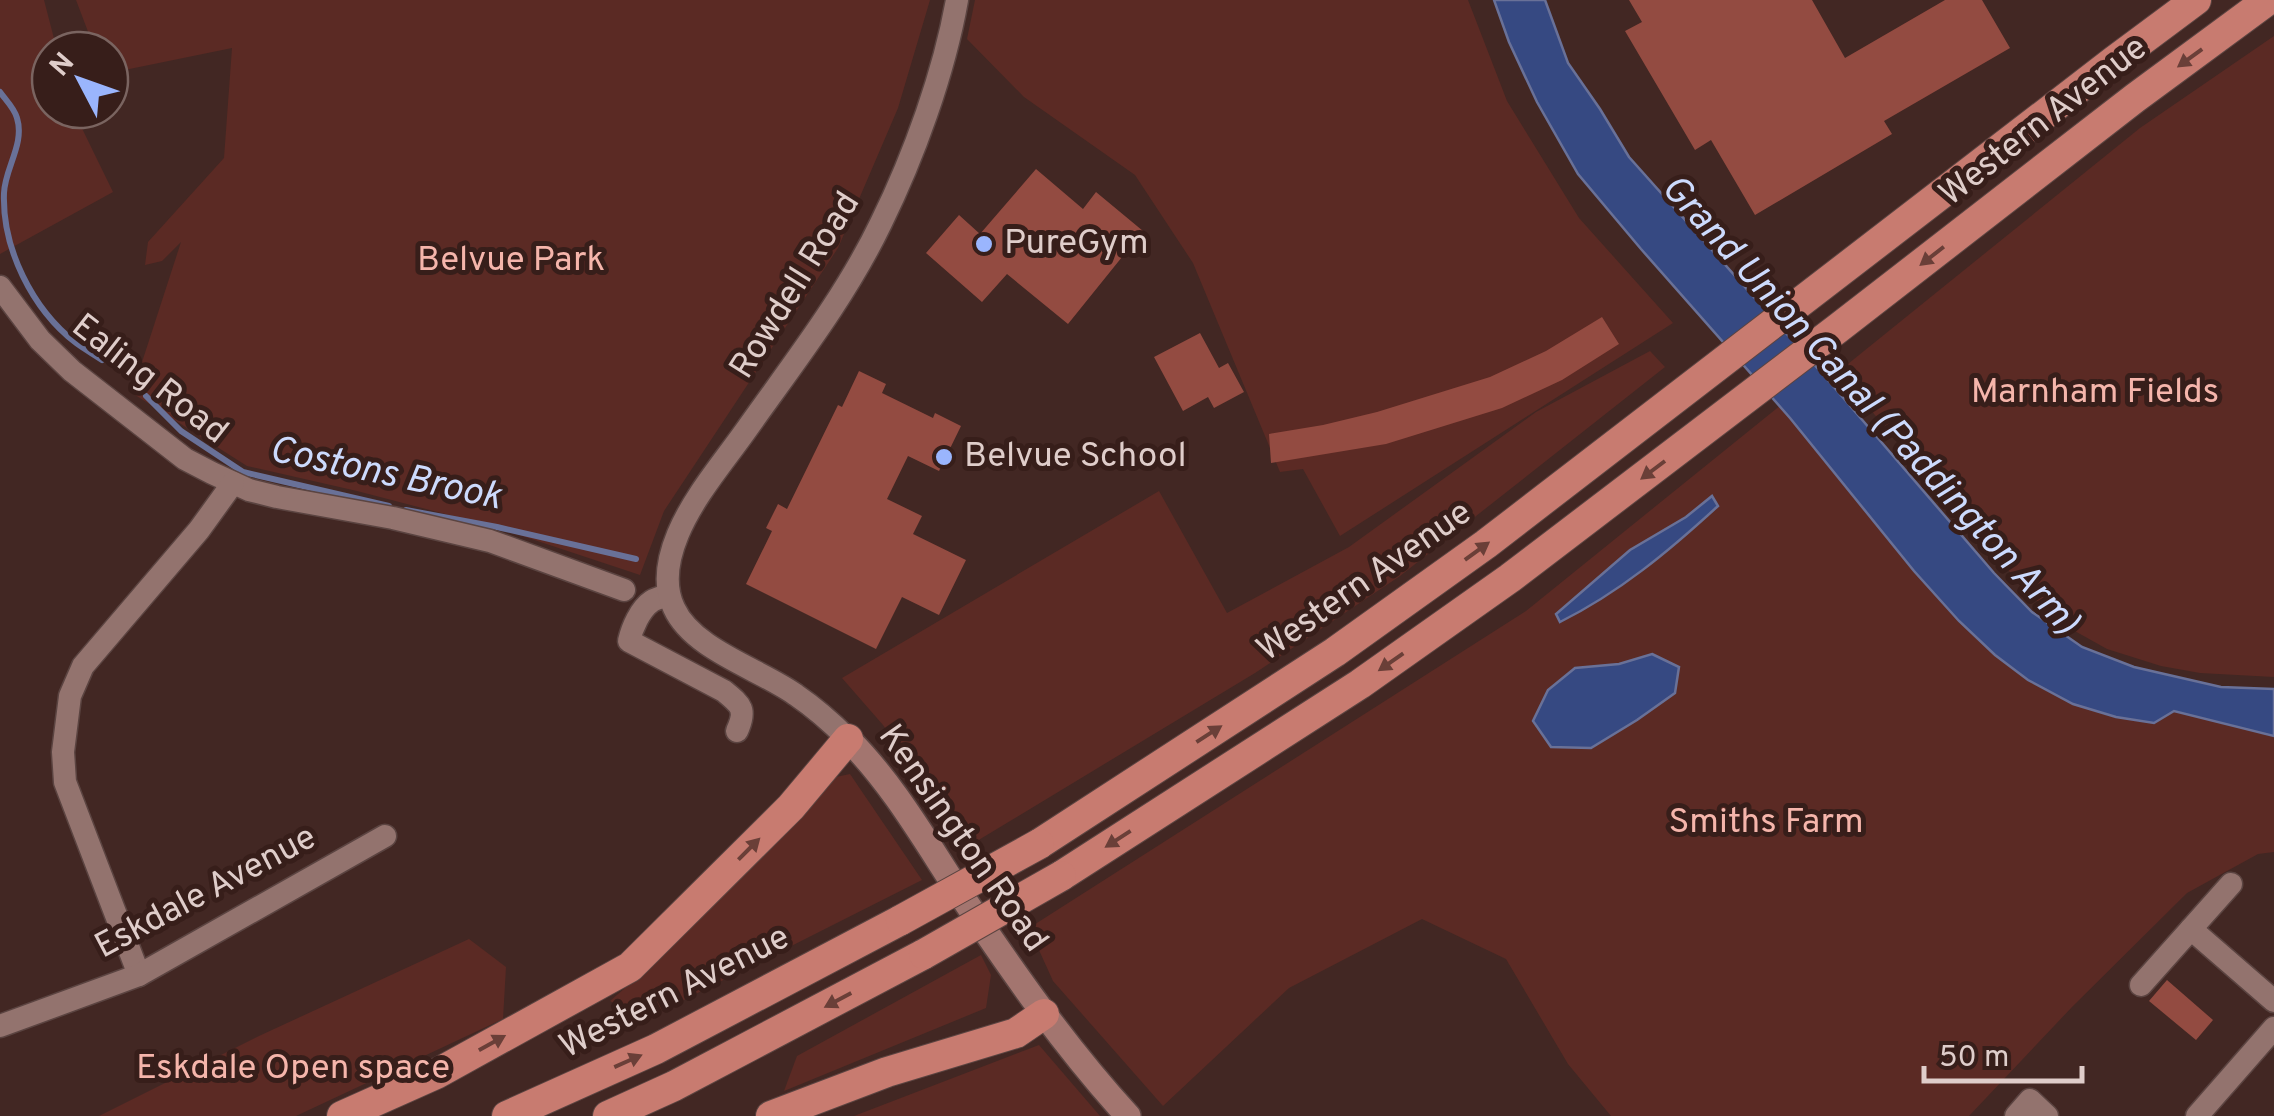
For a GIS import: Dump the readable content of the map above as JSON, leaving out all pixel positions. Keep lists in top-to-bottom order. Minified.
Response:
{"streets":{"highway":["Western Avenue"],"street":["Rowdell Road","Ealing Road","Kensington Road","Eskdale Avenue"]},"crossings":[["Rowdell Road","Kensington Road"]],"water":["Grand Union Canal (Paddington Arm)","Costons Brook"],"parks":["Belvue Park","Marnham Fields","Smiths Farm","Eskdale Open space"],"places":["PureGym","Belvue School"],"scale_bar":"50 m","north":"top left"}
